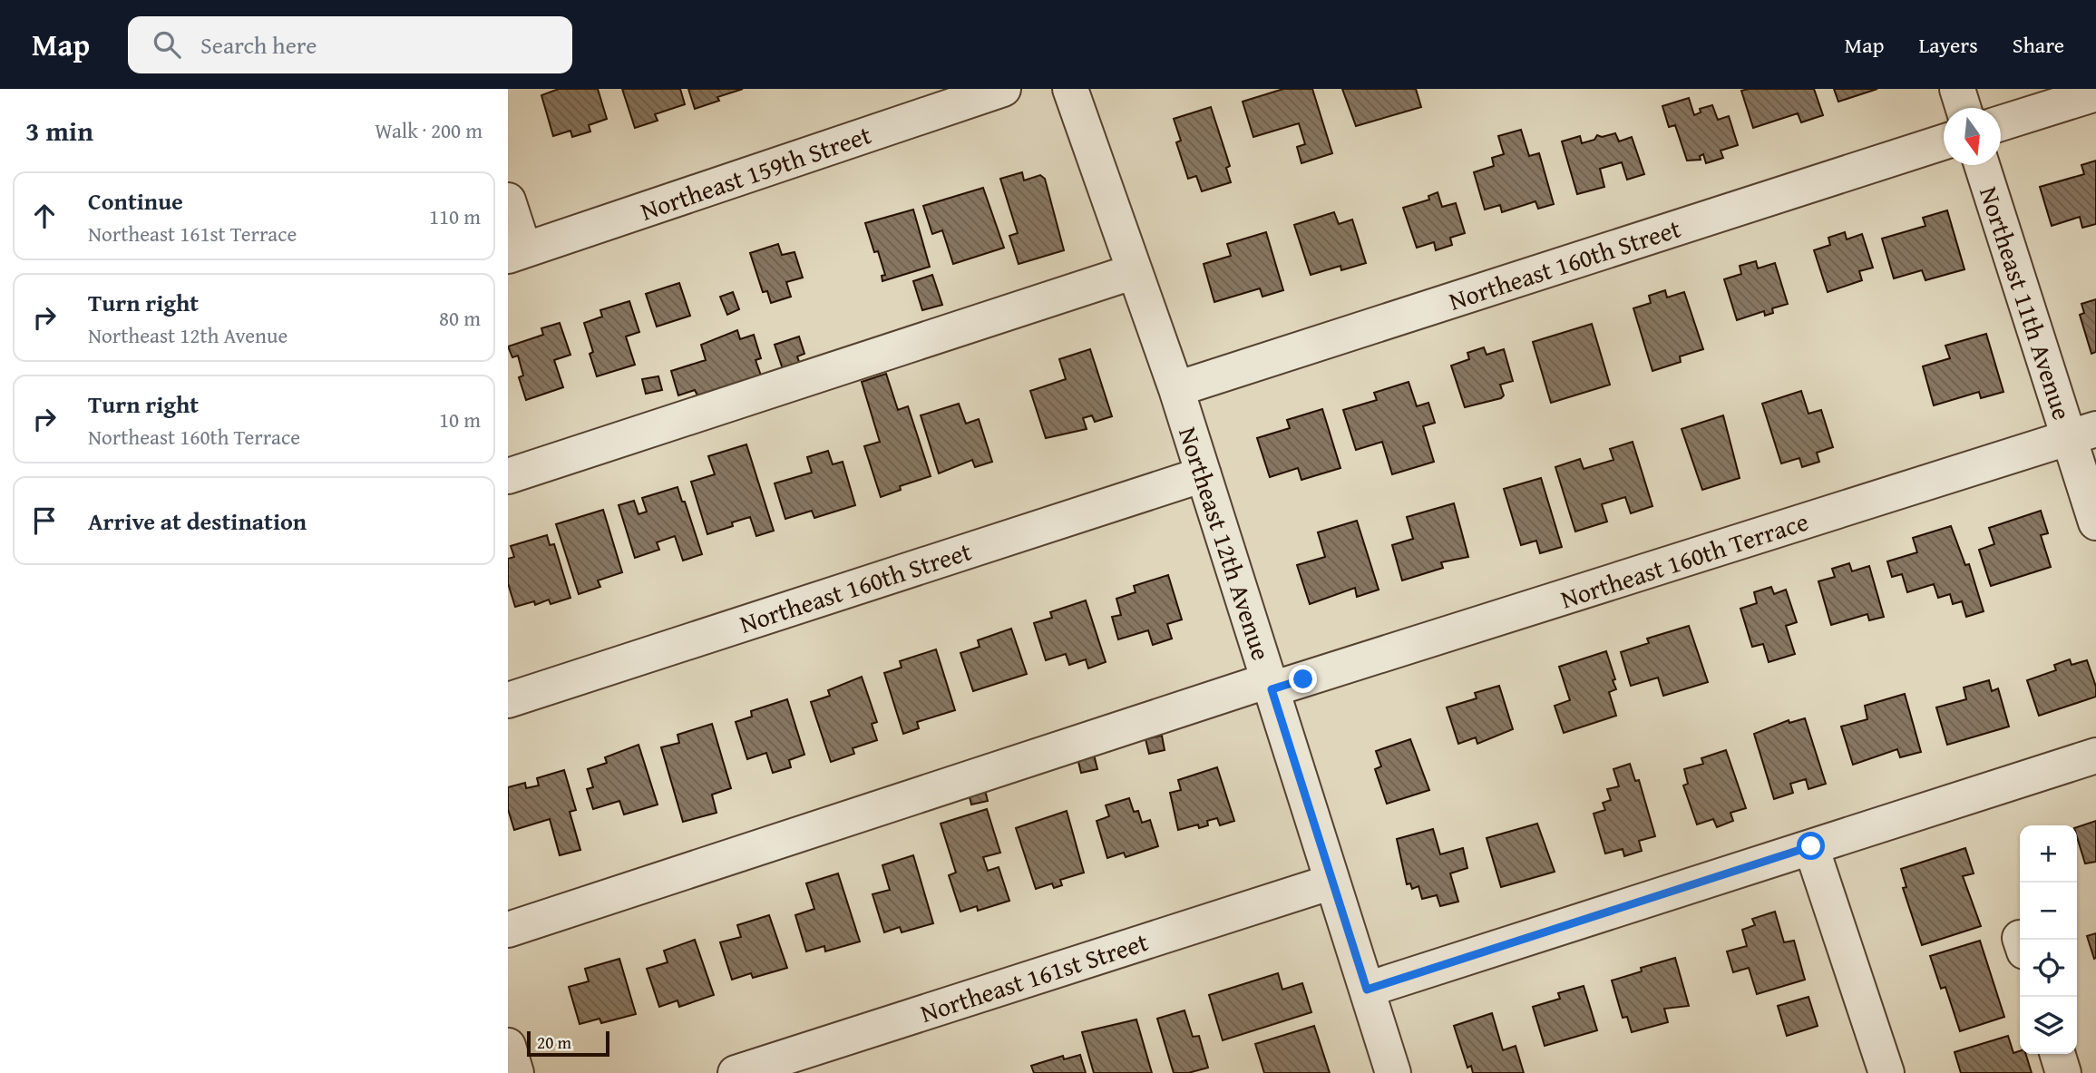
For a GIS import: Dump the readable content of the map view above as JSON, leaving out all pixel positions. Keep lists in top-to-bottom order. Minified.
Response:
{"streets":{"street":["Northeast 159th Street","Northeast 160th Street","Northeast 11th Avenue","Northeast 12th Avenue","Northeast 160th Terrace","Northeast 161st Street"]},"crossings":[["Northeast 160th Street","Northeast 12th Avenue"],["Northeast 11th Avenue","Northeast 160th Terrace"],["Northeast 12th Avenue","Northeast 160th Terrace"],["Northeast 12th Avenue","Northeast 161st Street"]],"scale_bar":"20 m","north":"bottom","page":{"header":"Map","search":"Search here","nav":["Map","Layers","Share"],"heading":["3 min","Walk · 200 m"],"list":[["Continue","Northeast 161st Terrace","110 m"],["Turn right","Northeast 12th Avenue","80 m"],["Turn right","Northeast 160th Terrace","10 m"],"Arrive at destination"],"map_buttons":["+","−"],"scale":"20 m"}}
